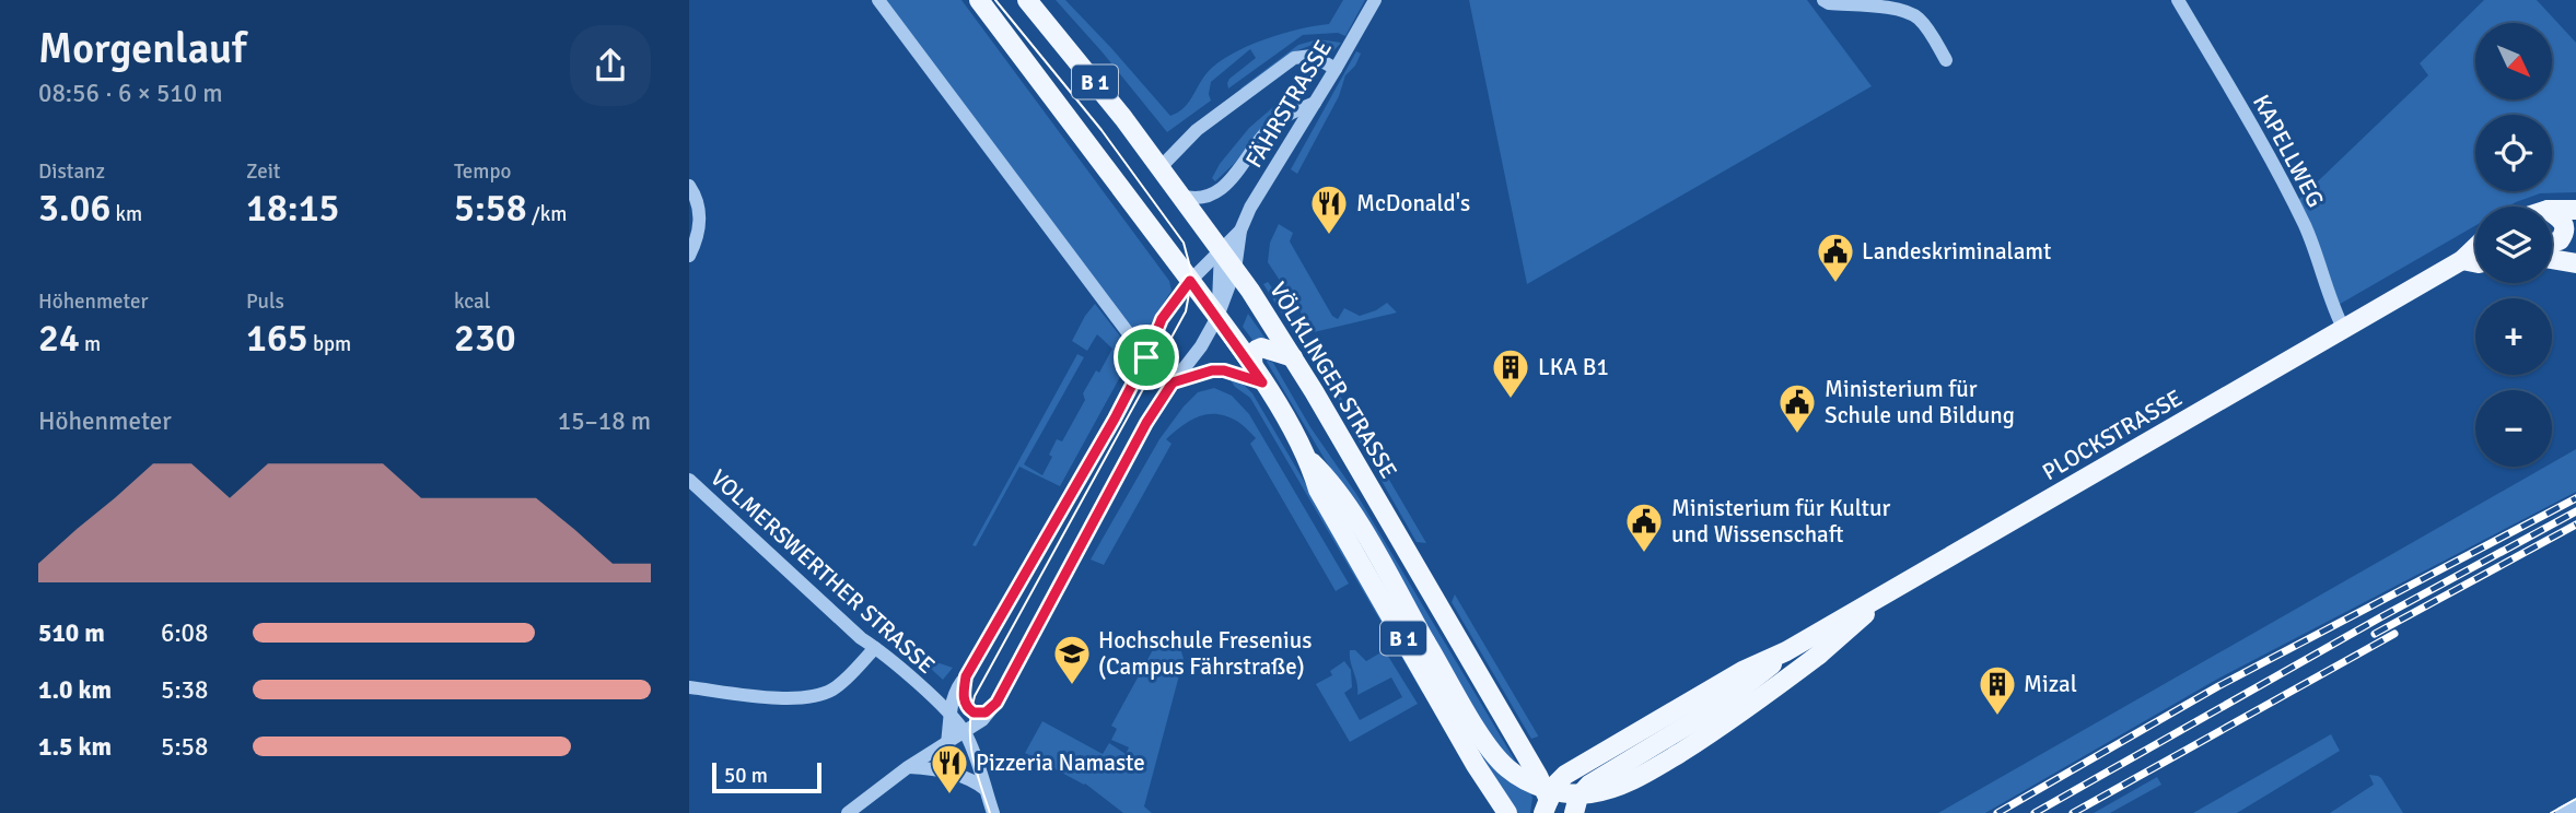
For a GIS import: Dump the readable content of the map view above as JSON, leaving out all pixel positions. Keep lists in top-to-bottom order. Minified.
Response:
{"streets":{"main road":["B 1","VÖLKLINGER STRASSE","PLOCKSTRASSE"],"street":["FÄHRSTRASSE","KAPELLWEG","VOLMERSWERTHER STRASSE"]},"crossings":[["B 1","FÄHRSTRASSE"],["B 1","VÖLKLINGER STRASSE"],["B 1","PLOCKSTRASSE"],["FÄHRSTRASSE","VÖLKLINGER STRASSE"],["FÄHRSTRASSE","VOLMERSWERTHER STRASSE"],["KAPELLWEG","PLOCKSTRASSE"]],"places":{"restaurant":["McDonald's","Pizzeria Namaste"],"public building":["Landeskriminalamt","Ministerium für Schule und Bildung","Ministerium für Kultur und Wissenschaft"],"building":["LKA B1","Mizal"],"school or university":["Hochschule Fresenius (Campus Fährstraße)"]},"scale_bar":"50 m","north":"bottom right","page":{"heading":["Morgenlauf","08:56 · 6 × 510 m"],"map_buttons":["+","−"],"stats":[["Distanz","3.06 km"],["Zeit","18:15"],["Tempo","5:58 /km"],["Höhenmeter","24 m"],["Puls","165 bpm"],["kcal","230"]],"chart":["Höhenmeter","15–18 m"],"list":[{"name":"510 m","note":"6:08"},{"name":"1.0 km","note":"5:38"},{"name":"1.5 km","note":"5:58"}],"scale":"50 m"}}
